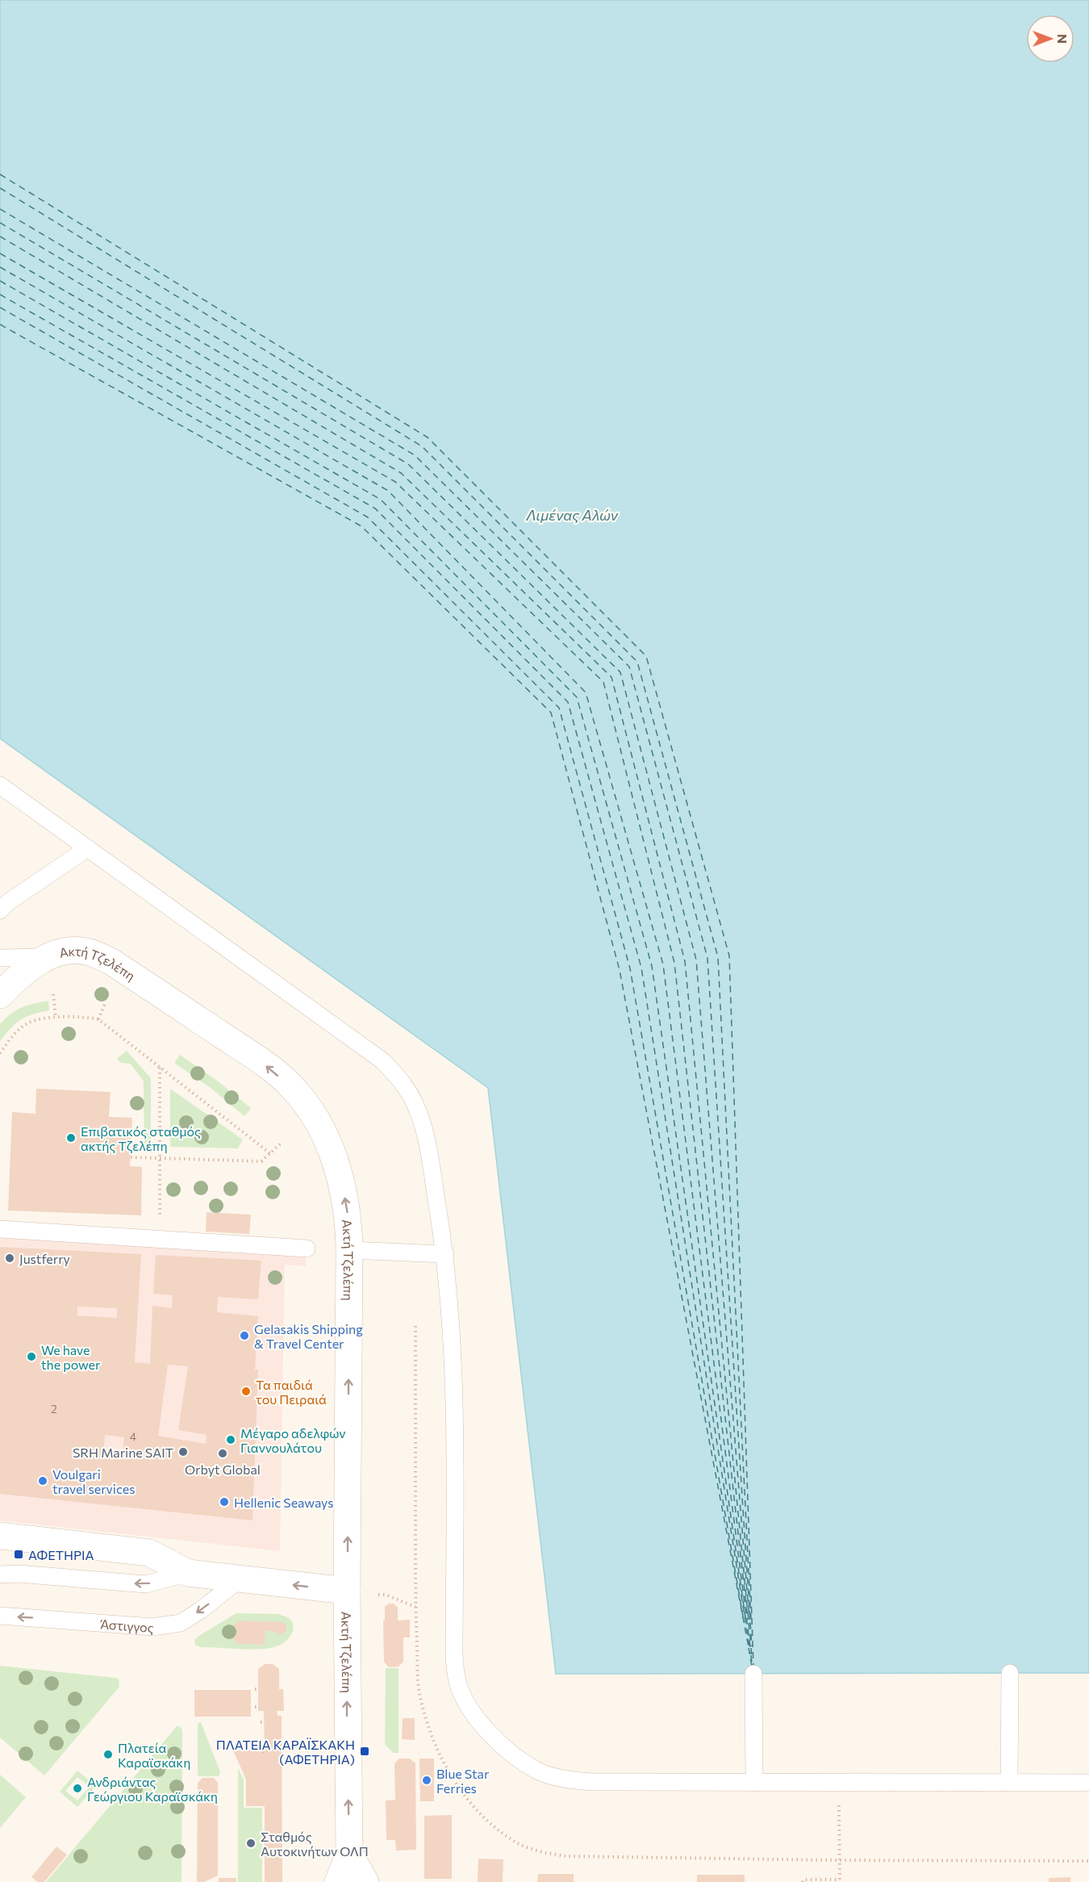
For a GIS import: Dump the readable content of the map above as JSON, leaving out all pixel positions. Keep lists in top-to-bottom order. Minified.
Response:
{"streets":{"street":["Ακτή Τζελέπη"],"lane":["Άστιγγος"]},"one_way":["Ακτή Τζελέπη"],"water":["Λιμένας Αλών"],"places":{"other":["Επιβατικός σταθμός ακτής Τζελέπη","Justferry","Gelasakis Shipping & Travel Center","We have the power","Τα παιδιά του Πειραιά","Μέγαρο αδελφών Γιαννουλάτου","SRH Marine SAIT","Orbyt Global","Voulgari travel services","Hellenic Seaways","Πλατεία Καραϊσκάκη","Blue Star Ferries","Ανδριάντας Γεώργιου Καραϊσκάκη","Σταθμός Αυτοκινήτων ΟΛΠ"],"transit":["ΑΦΕΤΗΡΙΑ","ΠΛΑΤΕΙΑ ΚΑΡΑΪΣΚΑΚΗ (ΑΦΕΤΗΡΙΑ)"]},"house_numbers":["2","4"],"north":"right"}
